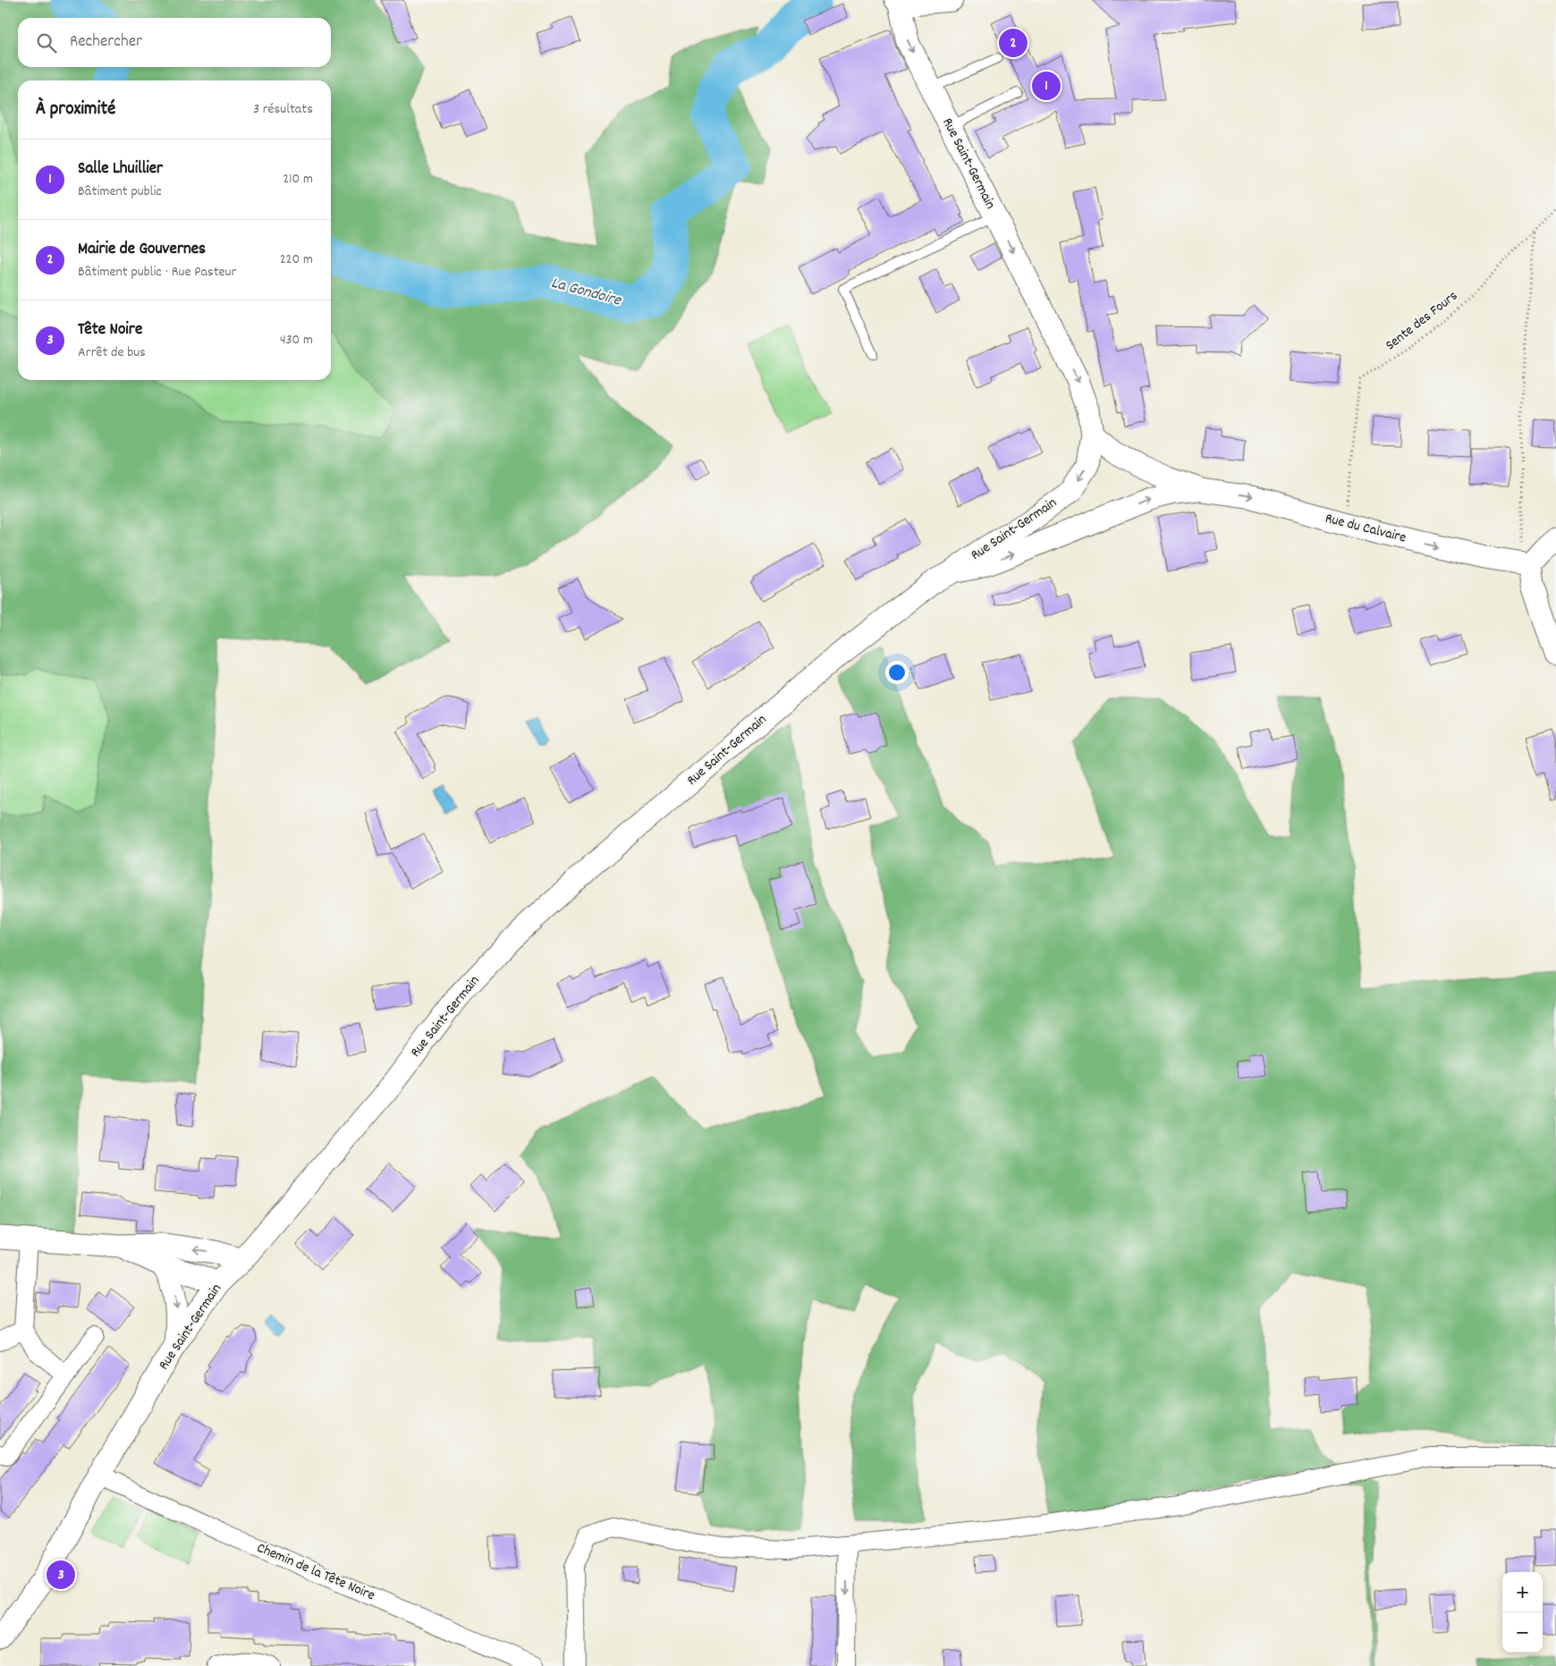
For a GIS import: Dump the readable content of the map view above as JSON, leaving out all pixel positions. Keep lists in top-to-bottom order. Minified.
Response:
{"streets":{"street":["Rue Saint-Germain","Rue du Calvaire","Chemin de la Tête Noire"],"path":["Sente des Fours"]},"crossings":[["Rue Saint-Germain","Rue du Calvaire"],["Rue Saint-Germain","Chemin de la Tête Noire"],["Sente des Fours","Rue du Calvaire"]],"one_way":["Rue du Calvaire"],"water":["La Gondoire"],"page":{"search":"Rechercher","pins":["2","1","3"],"heading":["À proximité","3 résultats"],"list":[{"mark":"1","name":"Salle Lhuillier","note":"Bâtiment public","value":"210 m"},{"mark":"2","name":"Mairie de Gouvernes","note":"Bâtiment public · Rue Pasteur","value":"220 m"},{"mark":"3","name":"Tête Noire","note":"Arrêt de bus","value":"430 m"}],"map_buttons":["+","−"]}}
